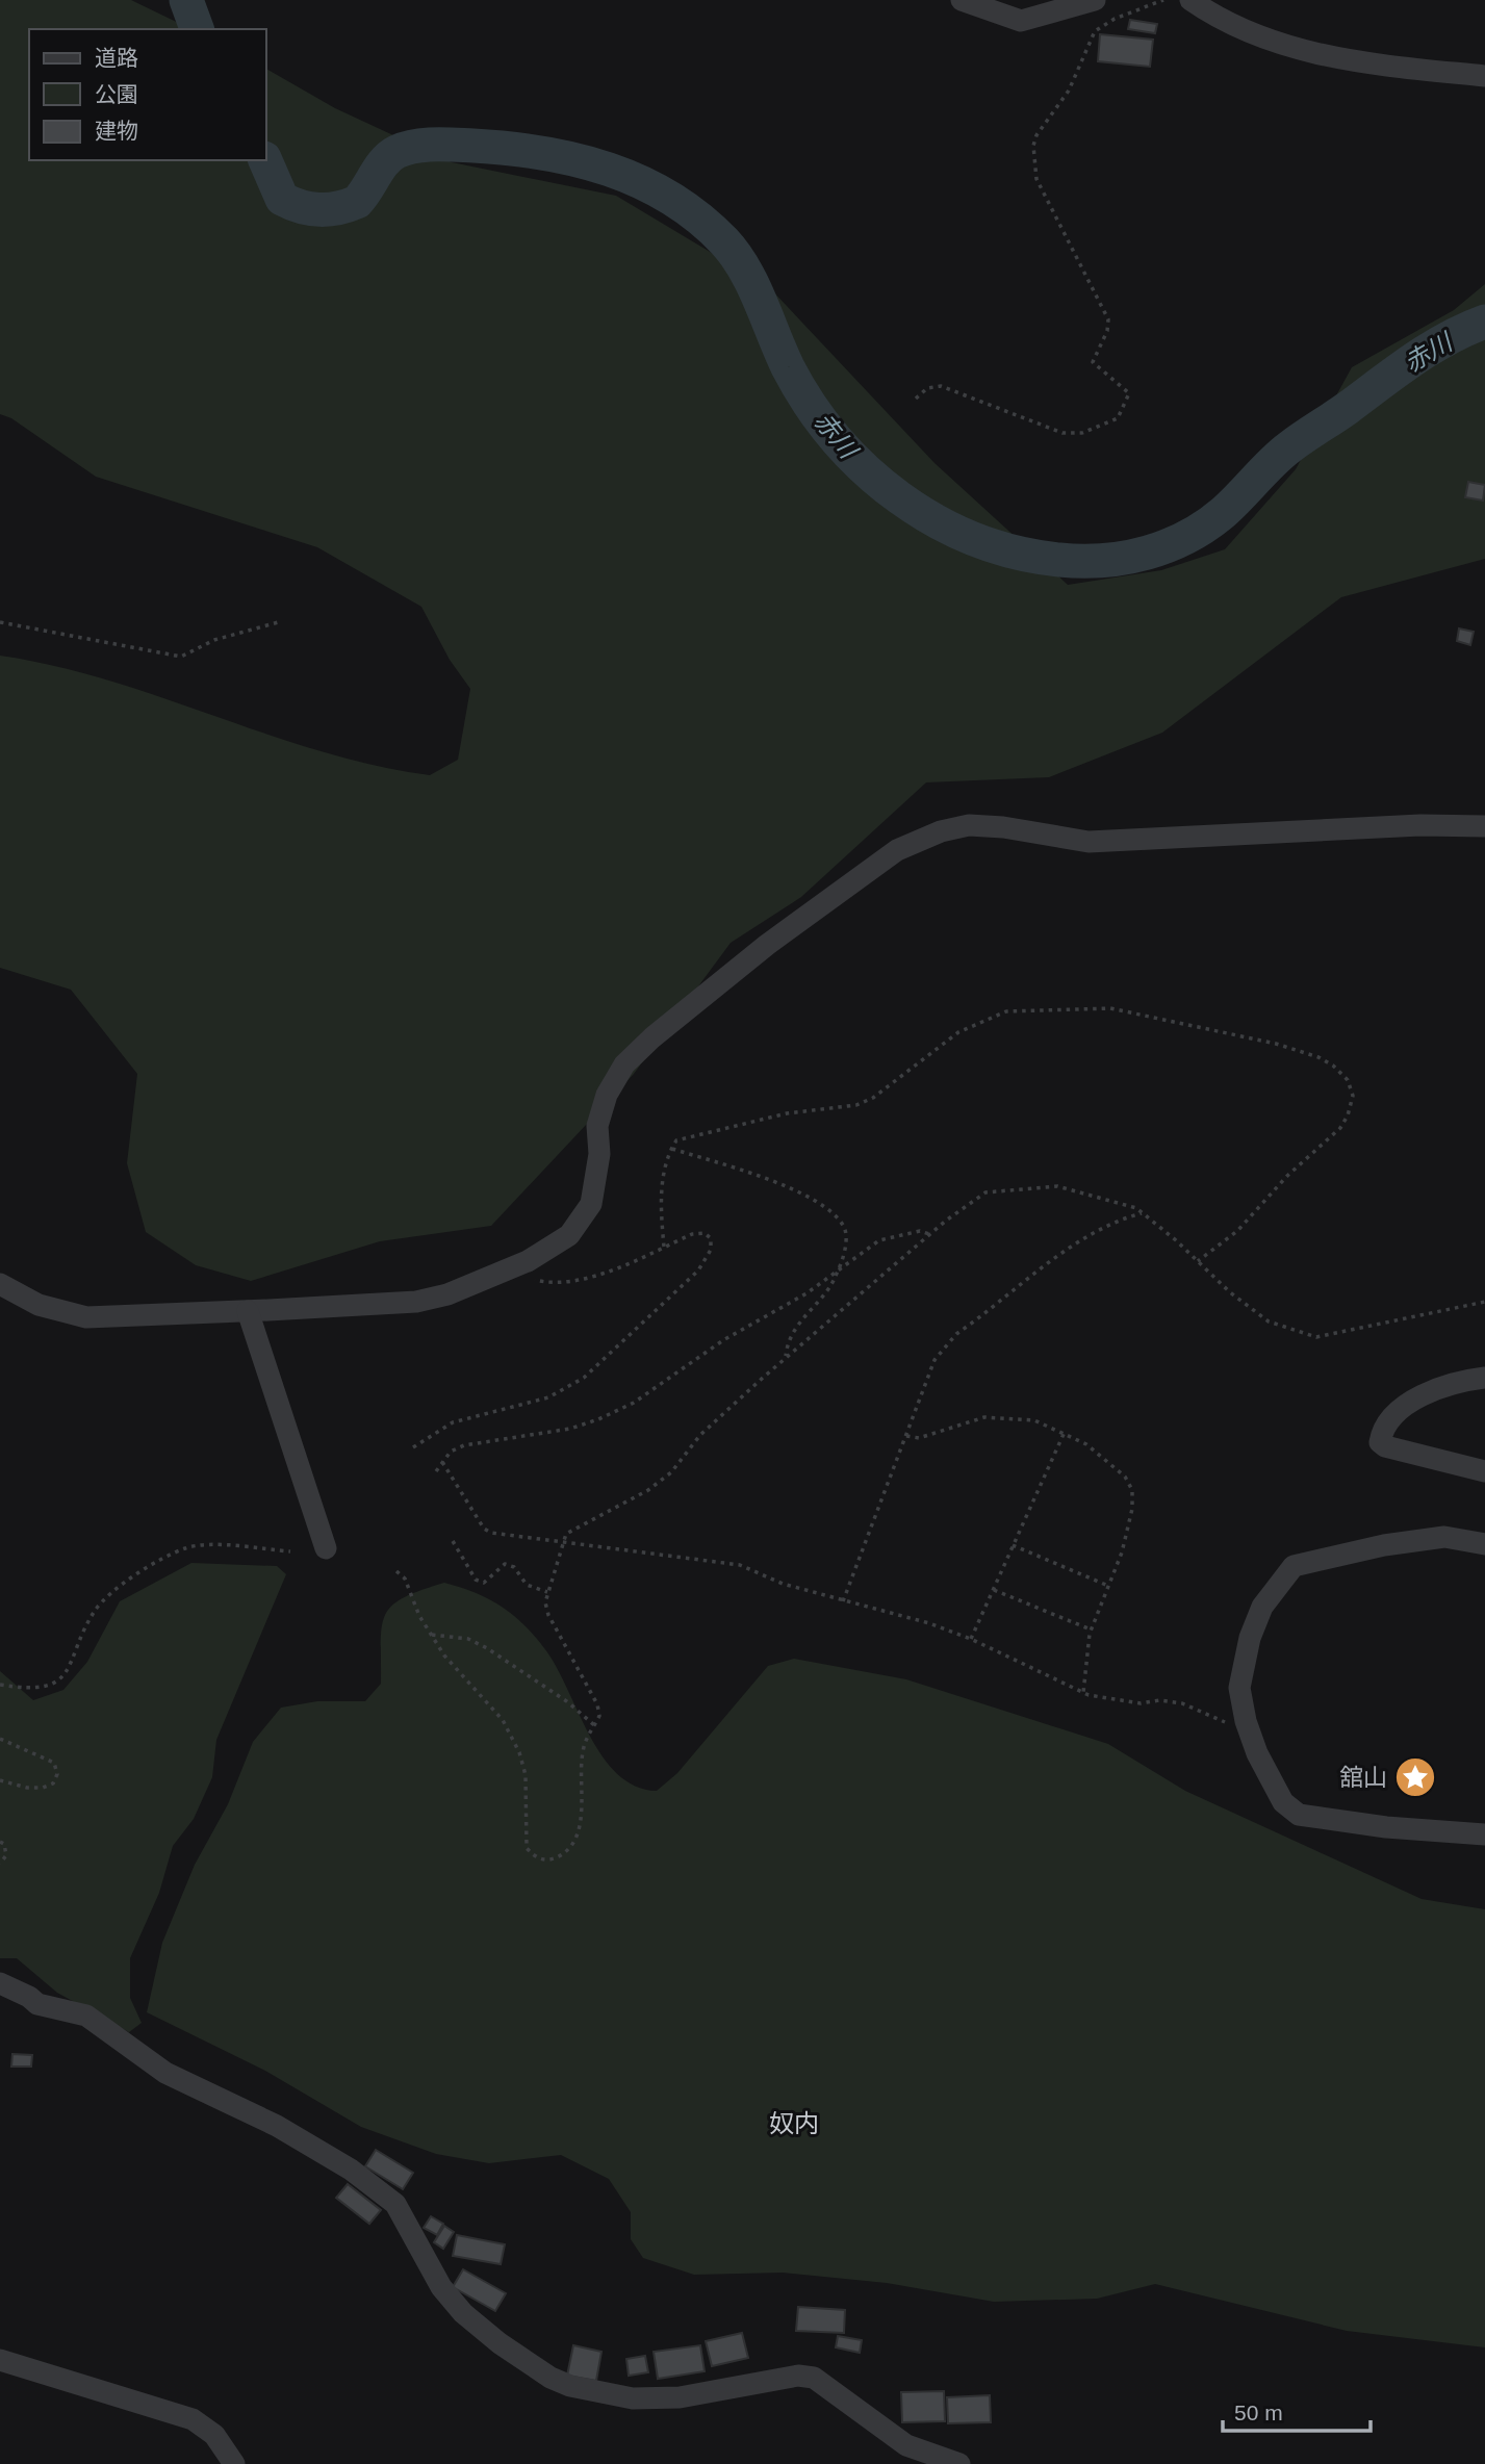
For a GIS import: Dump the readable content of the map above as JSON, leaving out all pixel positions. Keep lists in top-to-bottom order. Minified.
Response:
{"districts":["奴内"],"water":["赤川"],"places":{"place":["舘山"]},"legend":["道路","公園","建物"],"scale_bar":"50 m"}
